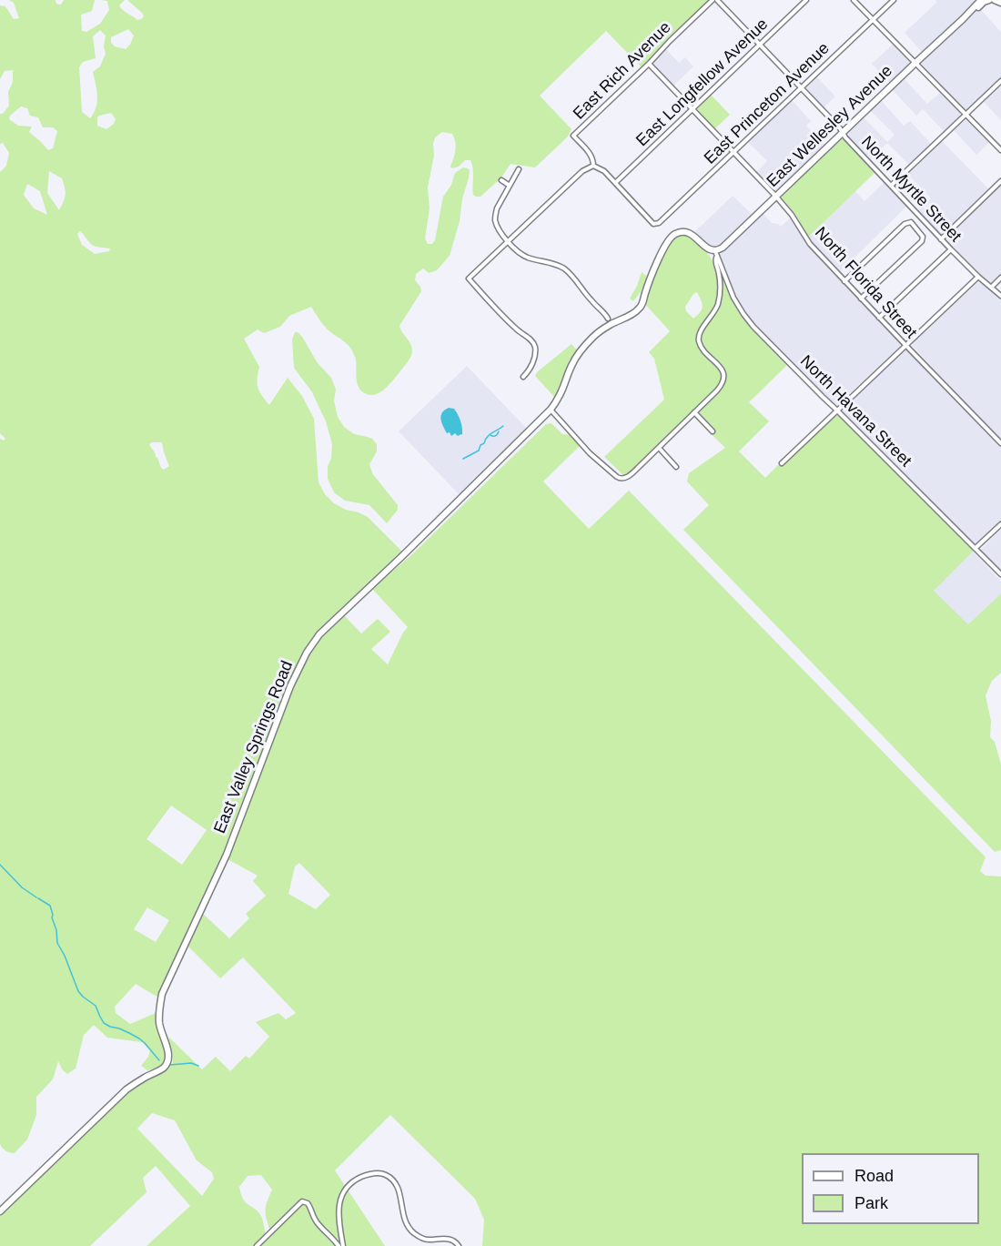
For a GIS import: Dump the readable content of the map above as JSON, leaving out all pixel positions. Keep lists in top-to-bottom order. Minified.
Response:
{"streets":{"street":["East Rich Avenue","East Longfellow Avenue","East Princeton Avenue","East Wellesley Avenue","North Myrtle Street","North Florida Street","North Havana Street","East Valley Springs Road"]},"crossings":[["East Rich Avenue","North Florida Street"],["East Longfellow Avenue","East Princeton Avenue"],["East Longfellow Avenue","North Myrtle Street"],["East Longfellow Avenue","North Florida Street"],["East Princeton Avenue","North Myrtle Street"],["East Princeton Avenue","North Florida Street"],["East Wellesley Avenue","North Myrtle Street"],["East Wellesley Avenue","North Florida Street"],["East Wellesley Avenue","North Havana Street"],["East Wellesley Avenue","East Valley Springs Road"],["North Havana Street","East Valley Springs Road"]],"legend":["Road","Park"]}
